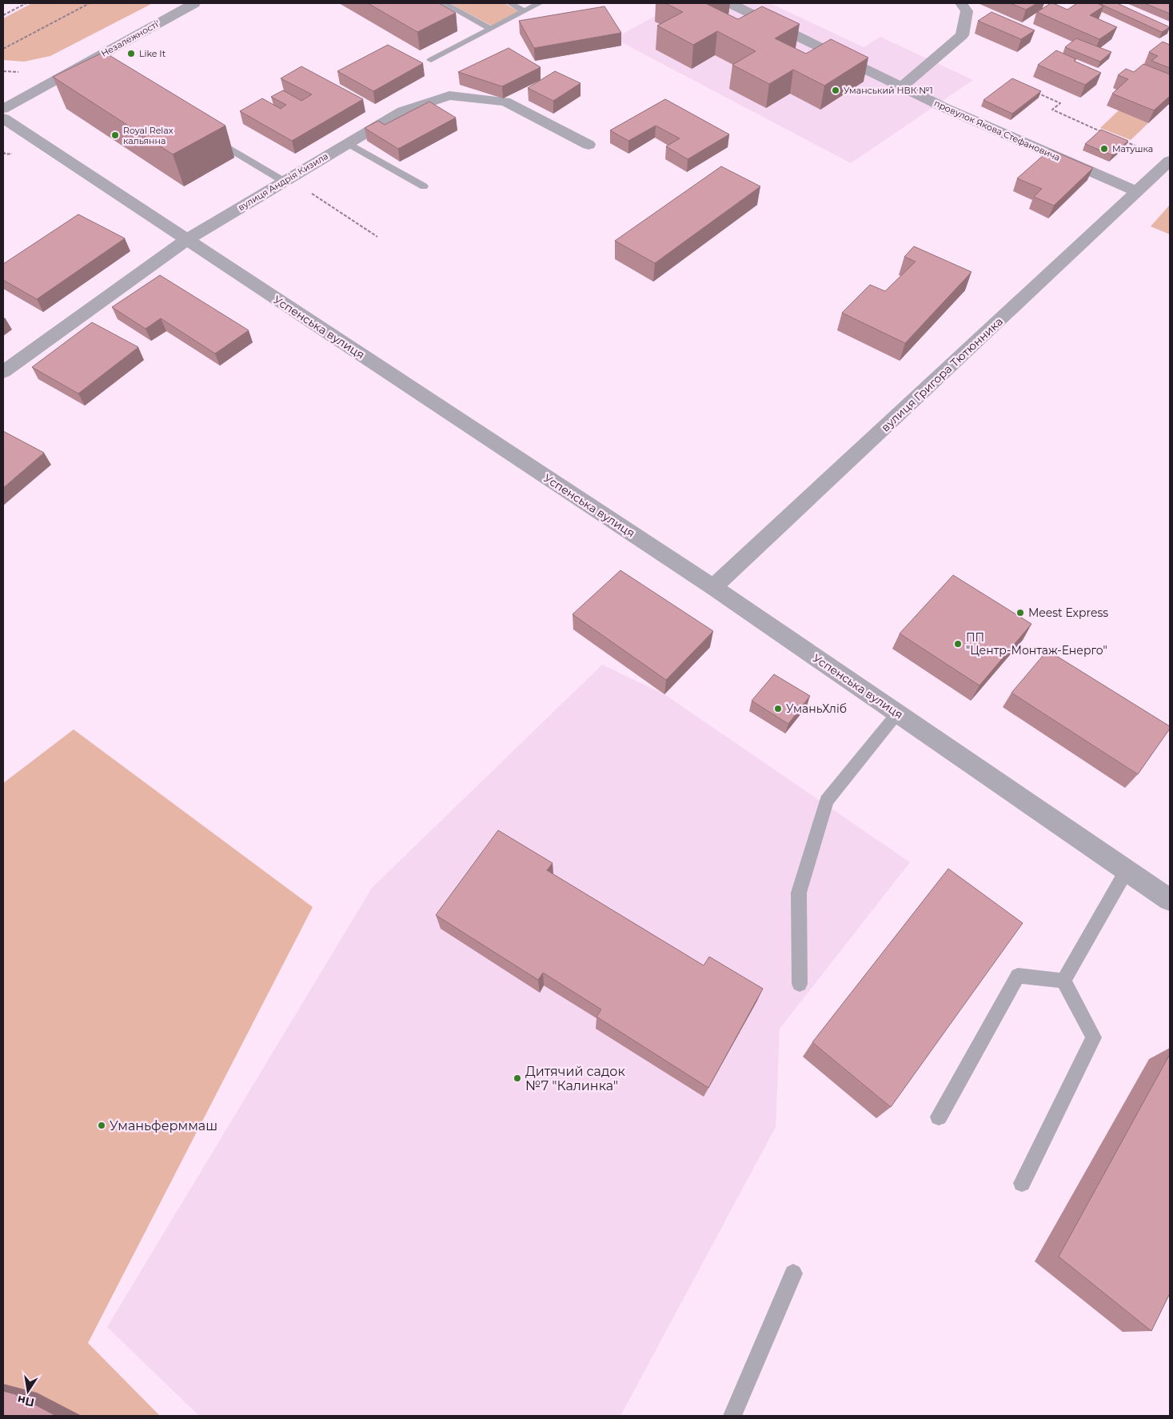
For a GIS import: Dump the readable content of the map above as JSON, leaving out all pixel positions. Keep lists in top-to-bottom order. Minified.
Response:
{"streets":{"street":["Незалежності'","провулок Якова Стефановича","вулиця Андрія Кизила","Успенська вулиця","вулиця Григора Тютюнника"]},"crossings":[["провулок Якова Стефановича","вулиця Григора Тютюнника"],["вулиця Андрія Кизила","Успенська вулиця"],["Успенська вулиця","вулиця Григора Тютюнника"]],"places":["Like It","Уманський НВК №1","Royal Relax кальянна","Матушка","Meest Express","ПП \"Центр-Монтаж-Енерго\"","УманьХліб","Дитячий садок №7 \"Калинка\"","Уманьферммаш"],"north":"bottom"}
